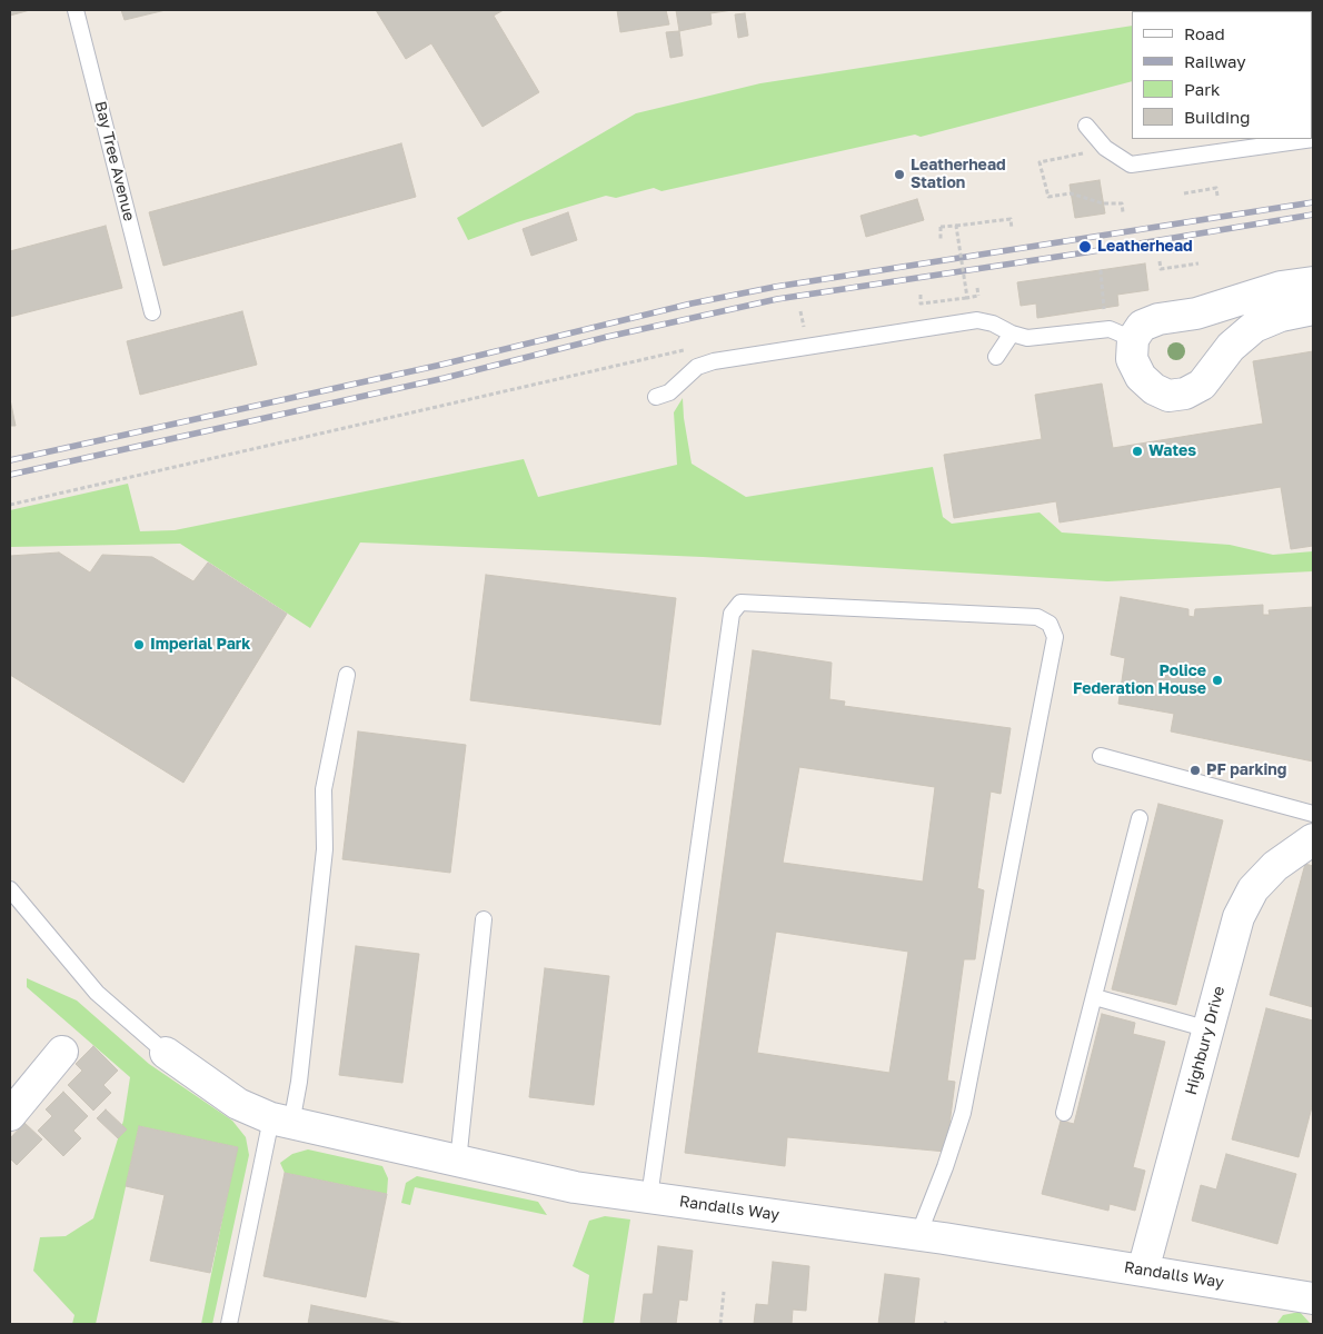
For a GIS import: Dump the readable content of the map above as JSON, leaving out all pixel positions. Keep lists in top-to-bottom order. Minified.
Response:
{"streets":{"street":["Highbury Drive","Randalls Way"],"lane":["Bay Tree Avenue"]},"crossings":[["Highbury Drive","Randalls Way"]],"places":["Leatherhead Station","Leatherhead","Wates","Imperial Park","Police Federation House","PF parking"],"legend":["Road","Railway","Park","Building"]}
